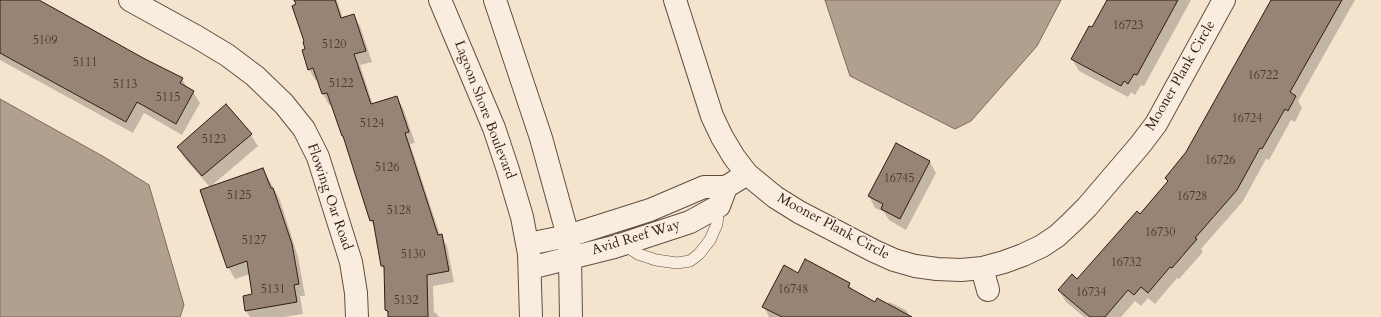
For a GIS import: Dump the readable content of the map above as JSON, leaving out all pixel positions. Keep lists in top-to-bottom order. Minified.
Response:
{"streets":{"street":["Mooner Plank Circle","Lagoon Shore Boulevard","Flowing Oar Road","Avid Reef Way"]},"crossings":[["Mooner Plank Circle","Avid Reef Way"],["Lagoon Shore Boulevard","Avid Reef Way"]],"house_numbers":["16723","5109","5120","5111","16722","5122","5113","5115","16724","5124","5123","16726","5126","16745","5125","16728","5128","16730","5127","5130","16732","5131","16748","16734","5132"]}
